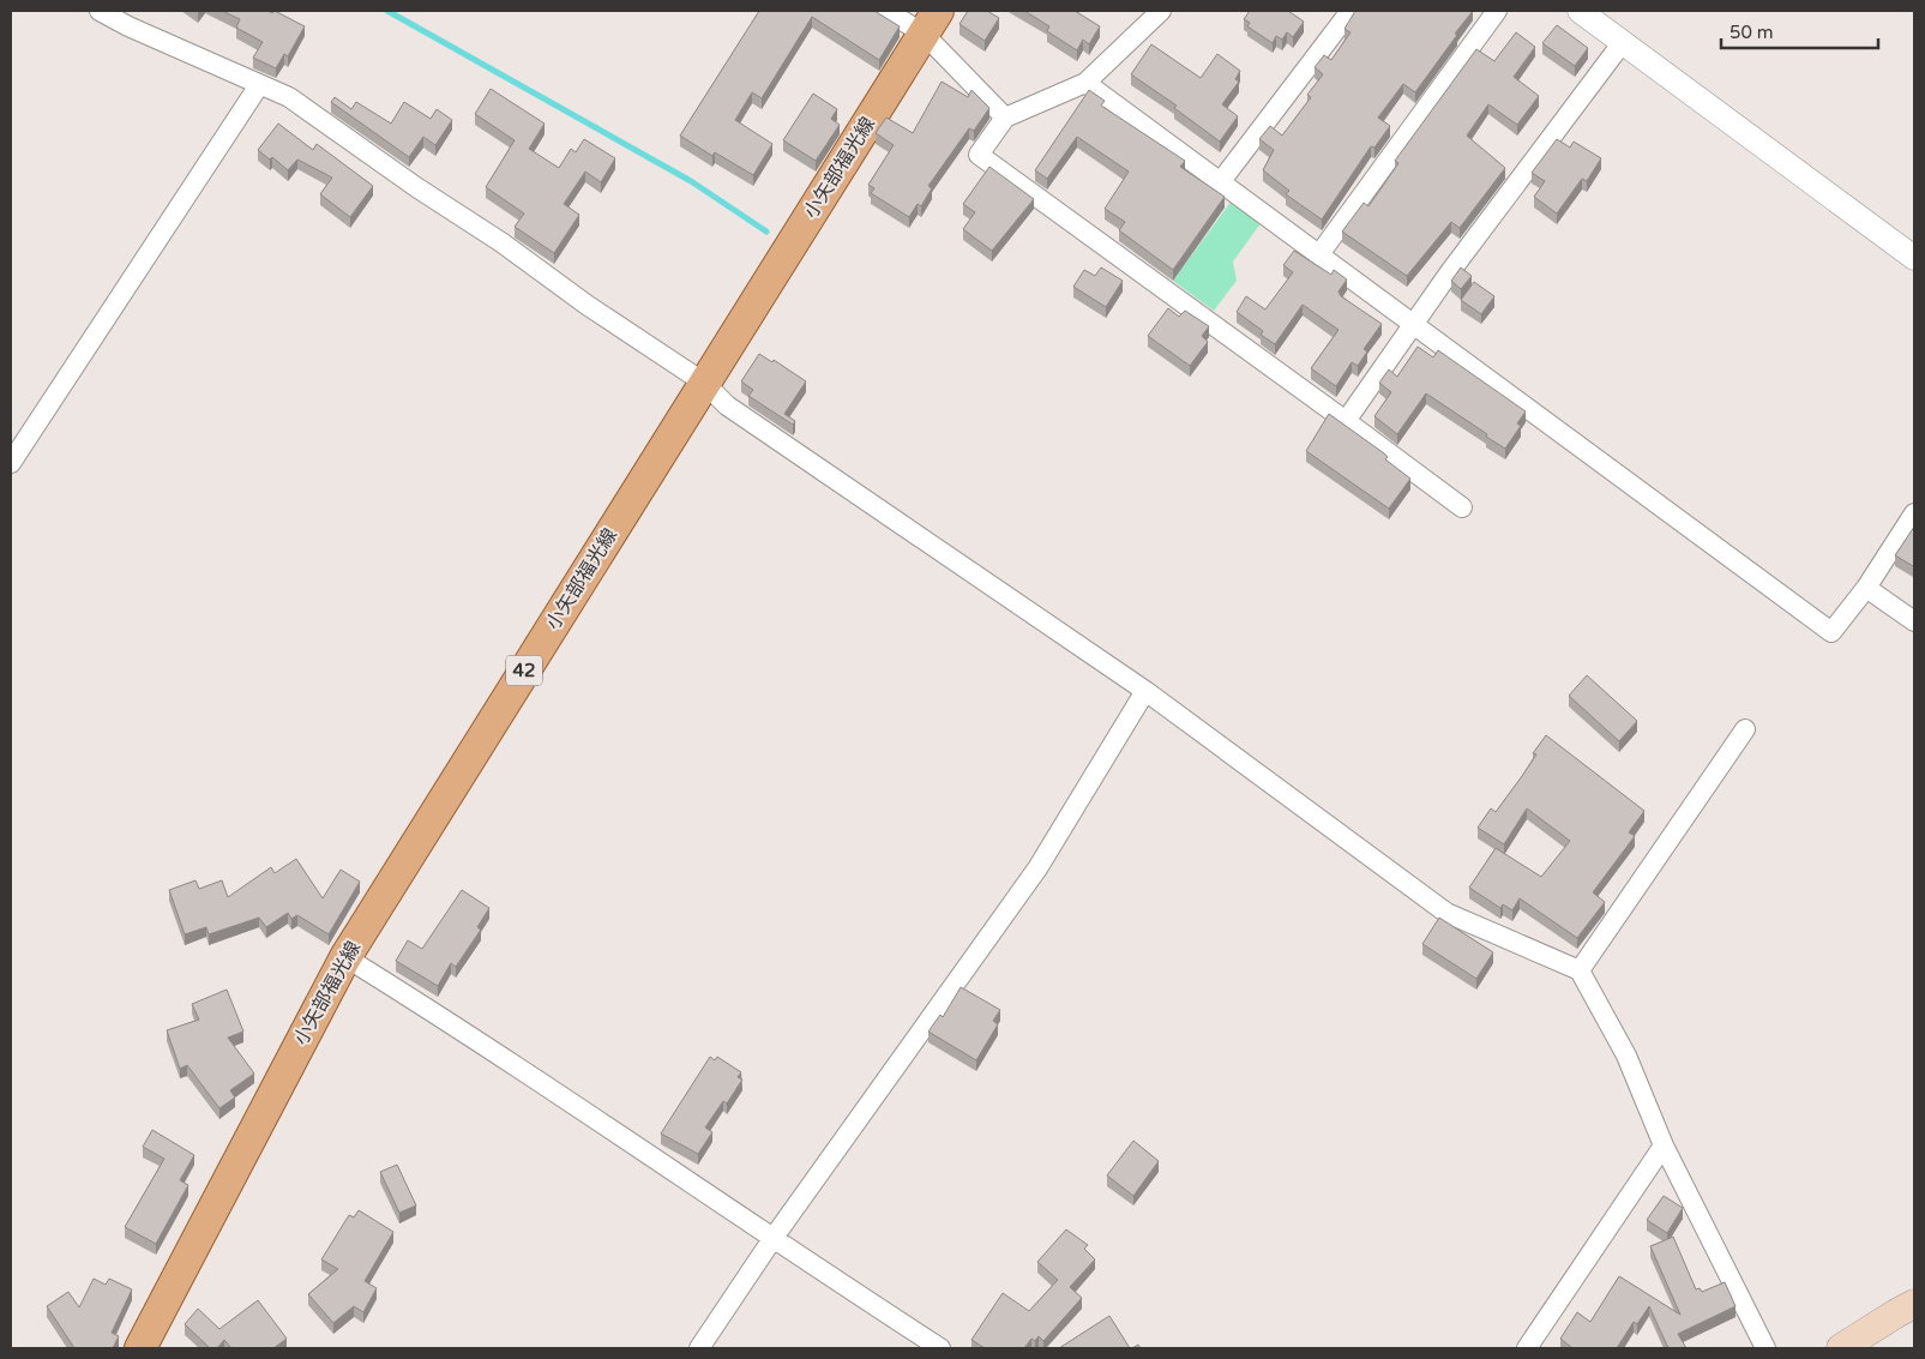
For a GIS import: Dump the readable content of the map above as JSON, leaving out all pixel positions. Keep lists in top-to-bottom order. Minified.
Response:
{"streets":{"main road":["小矢部福光線","42"]},"scale_bar":"50 m"}
